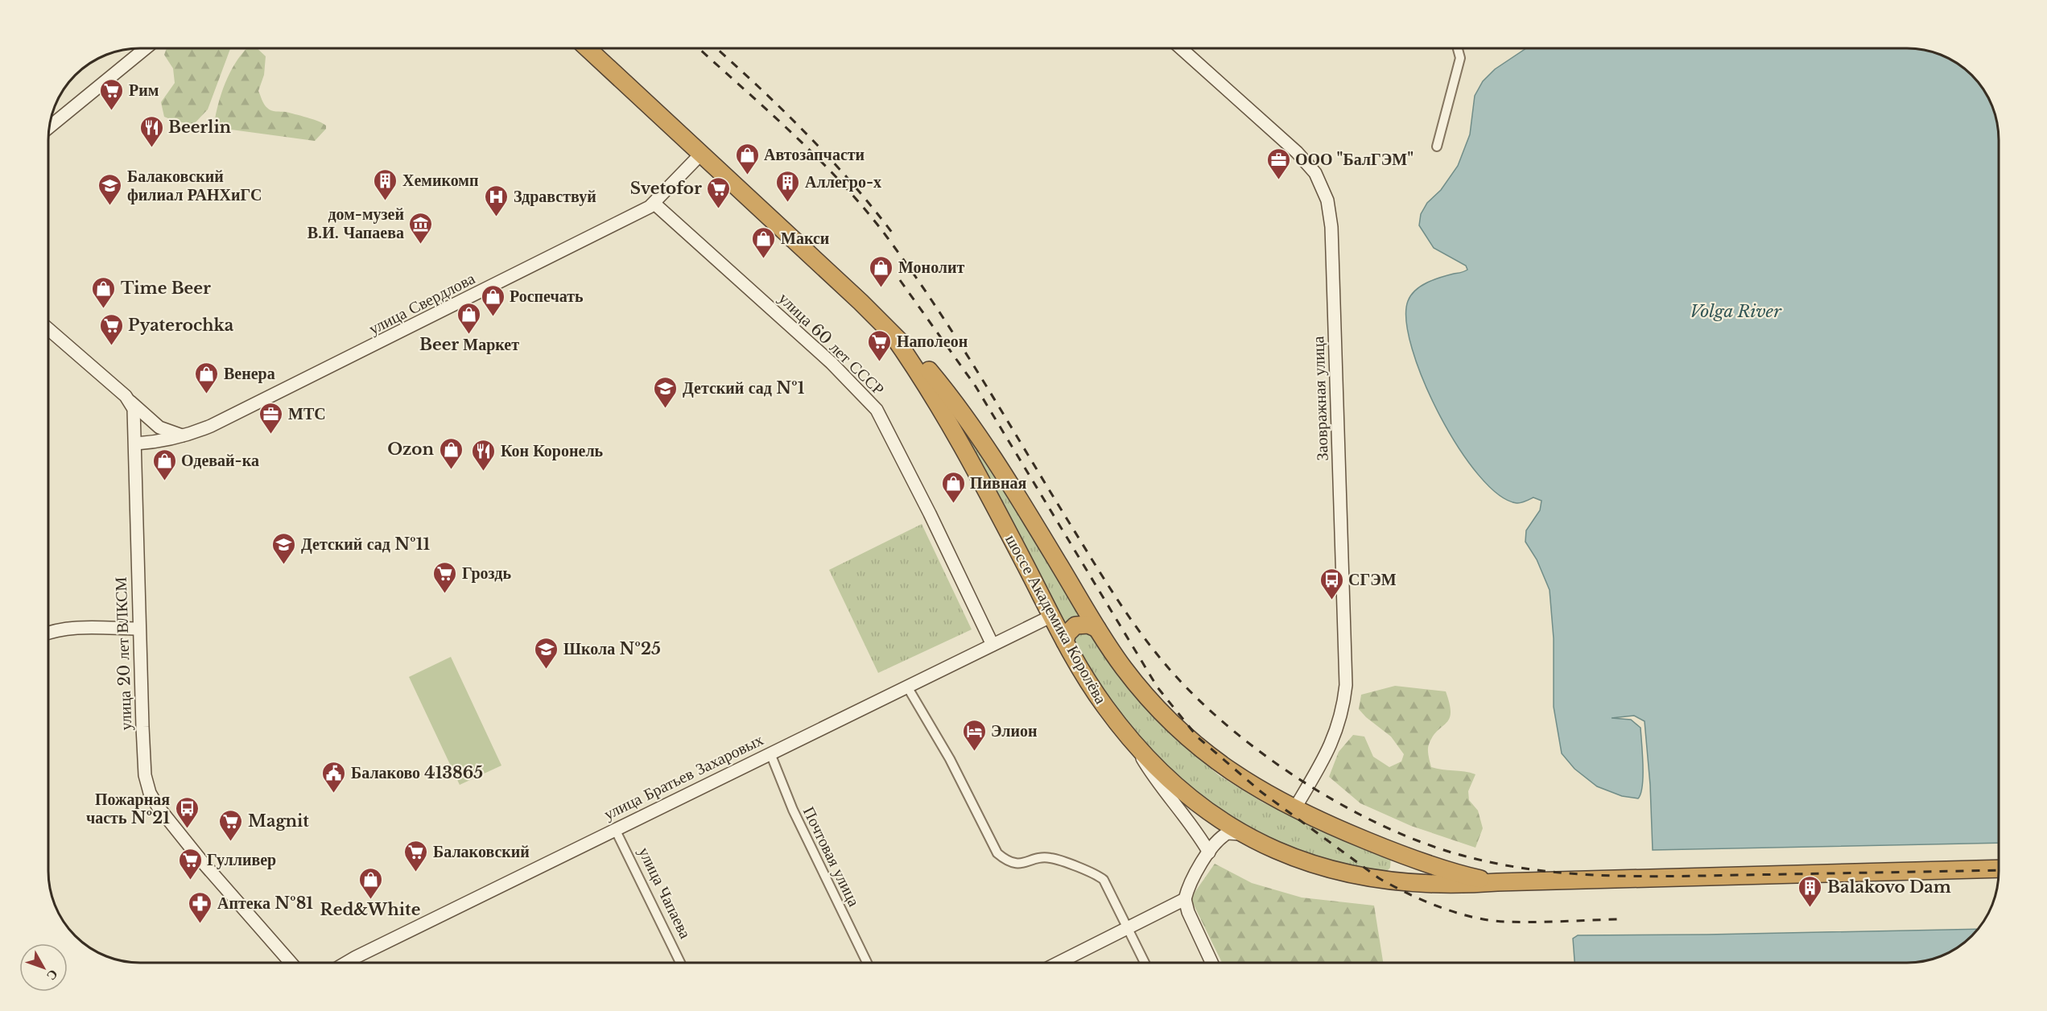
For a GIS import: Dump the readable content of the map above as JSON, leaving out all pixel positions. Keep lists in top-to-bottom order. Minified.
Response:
{"streets":{"highway":["шоссе Академика Королёва"],"street":["улица Свердлова","улица 60 лет СССР","Заовражная улица","улица 20 лет ВЛКСМ","улица Братьев Захаровых","Почтовая улица","улица Чапаева"]},"crossings":[["улица Свердлова","улица 60 лет СССР"],["улица Свердлова","шоссе Академика Королёва"],["улица Свердлова","улица 20 лет ВЛКСМ"],["улица 60 лет СССР","улица Братьев Захаровых"],["Заовражная улица","шоссе Академика Королёва"],["шоссе Академика Королёва","улица Братьев Захаровых"],["улица Братьев Захаровых","Почтовая улица"],["улица Братьев Захаровых","улица Чапаева"]],"water":["Volga River"],"places":{"supermarket":["Рим","Svetofor","Pyaterochka","Наполеон","Гроздь","Magnit","Балаковский","Гулливер"],"restaurant":["Beerlin","Кон Коронель"],"shop":["Автозапчасти","Макси","Монолит","Time Beer","Роспечать","Beer Маркет","Венера","Ozon","Одевай-ка","Пивная","Red&White"],"office":["ООО \"БалГЭМ\"","МТС"],"building":["Хемикомп","Аллегро-х","Balakovo Dam"],"school or university":["Балаковский филиал РАНХиГС","Детский сад №1","Детский сад №11","Школа №25"],"hospital":["Здравствуй"],"museum":["дом-музей В.И. Чапаева"],"bus stop":["СГЭМ","Пожарная часть №21"],"hotel":["Элион"],"public building":["Балаково 413865"],"pharmacy":["Аптека №81"]},"north":"bottom right"}
